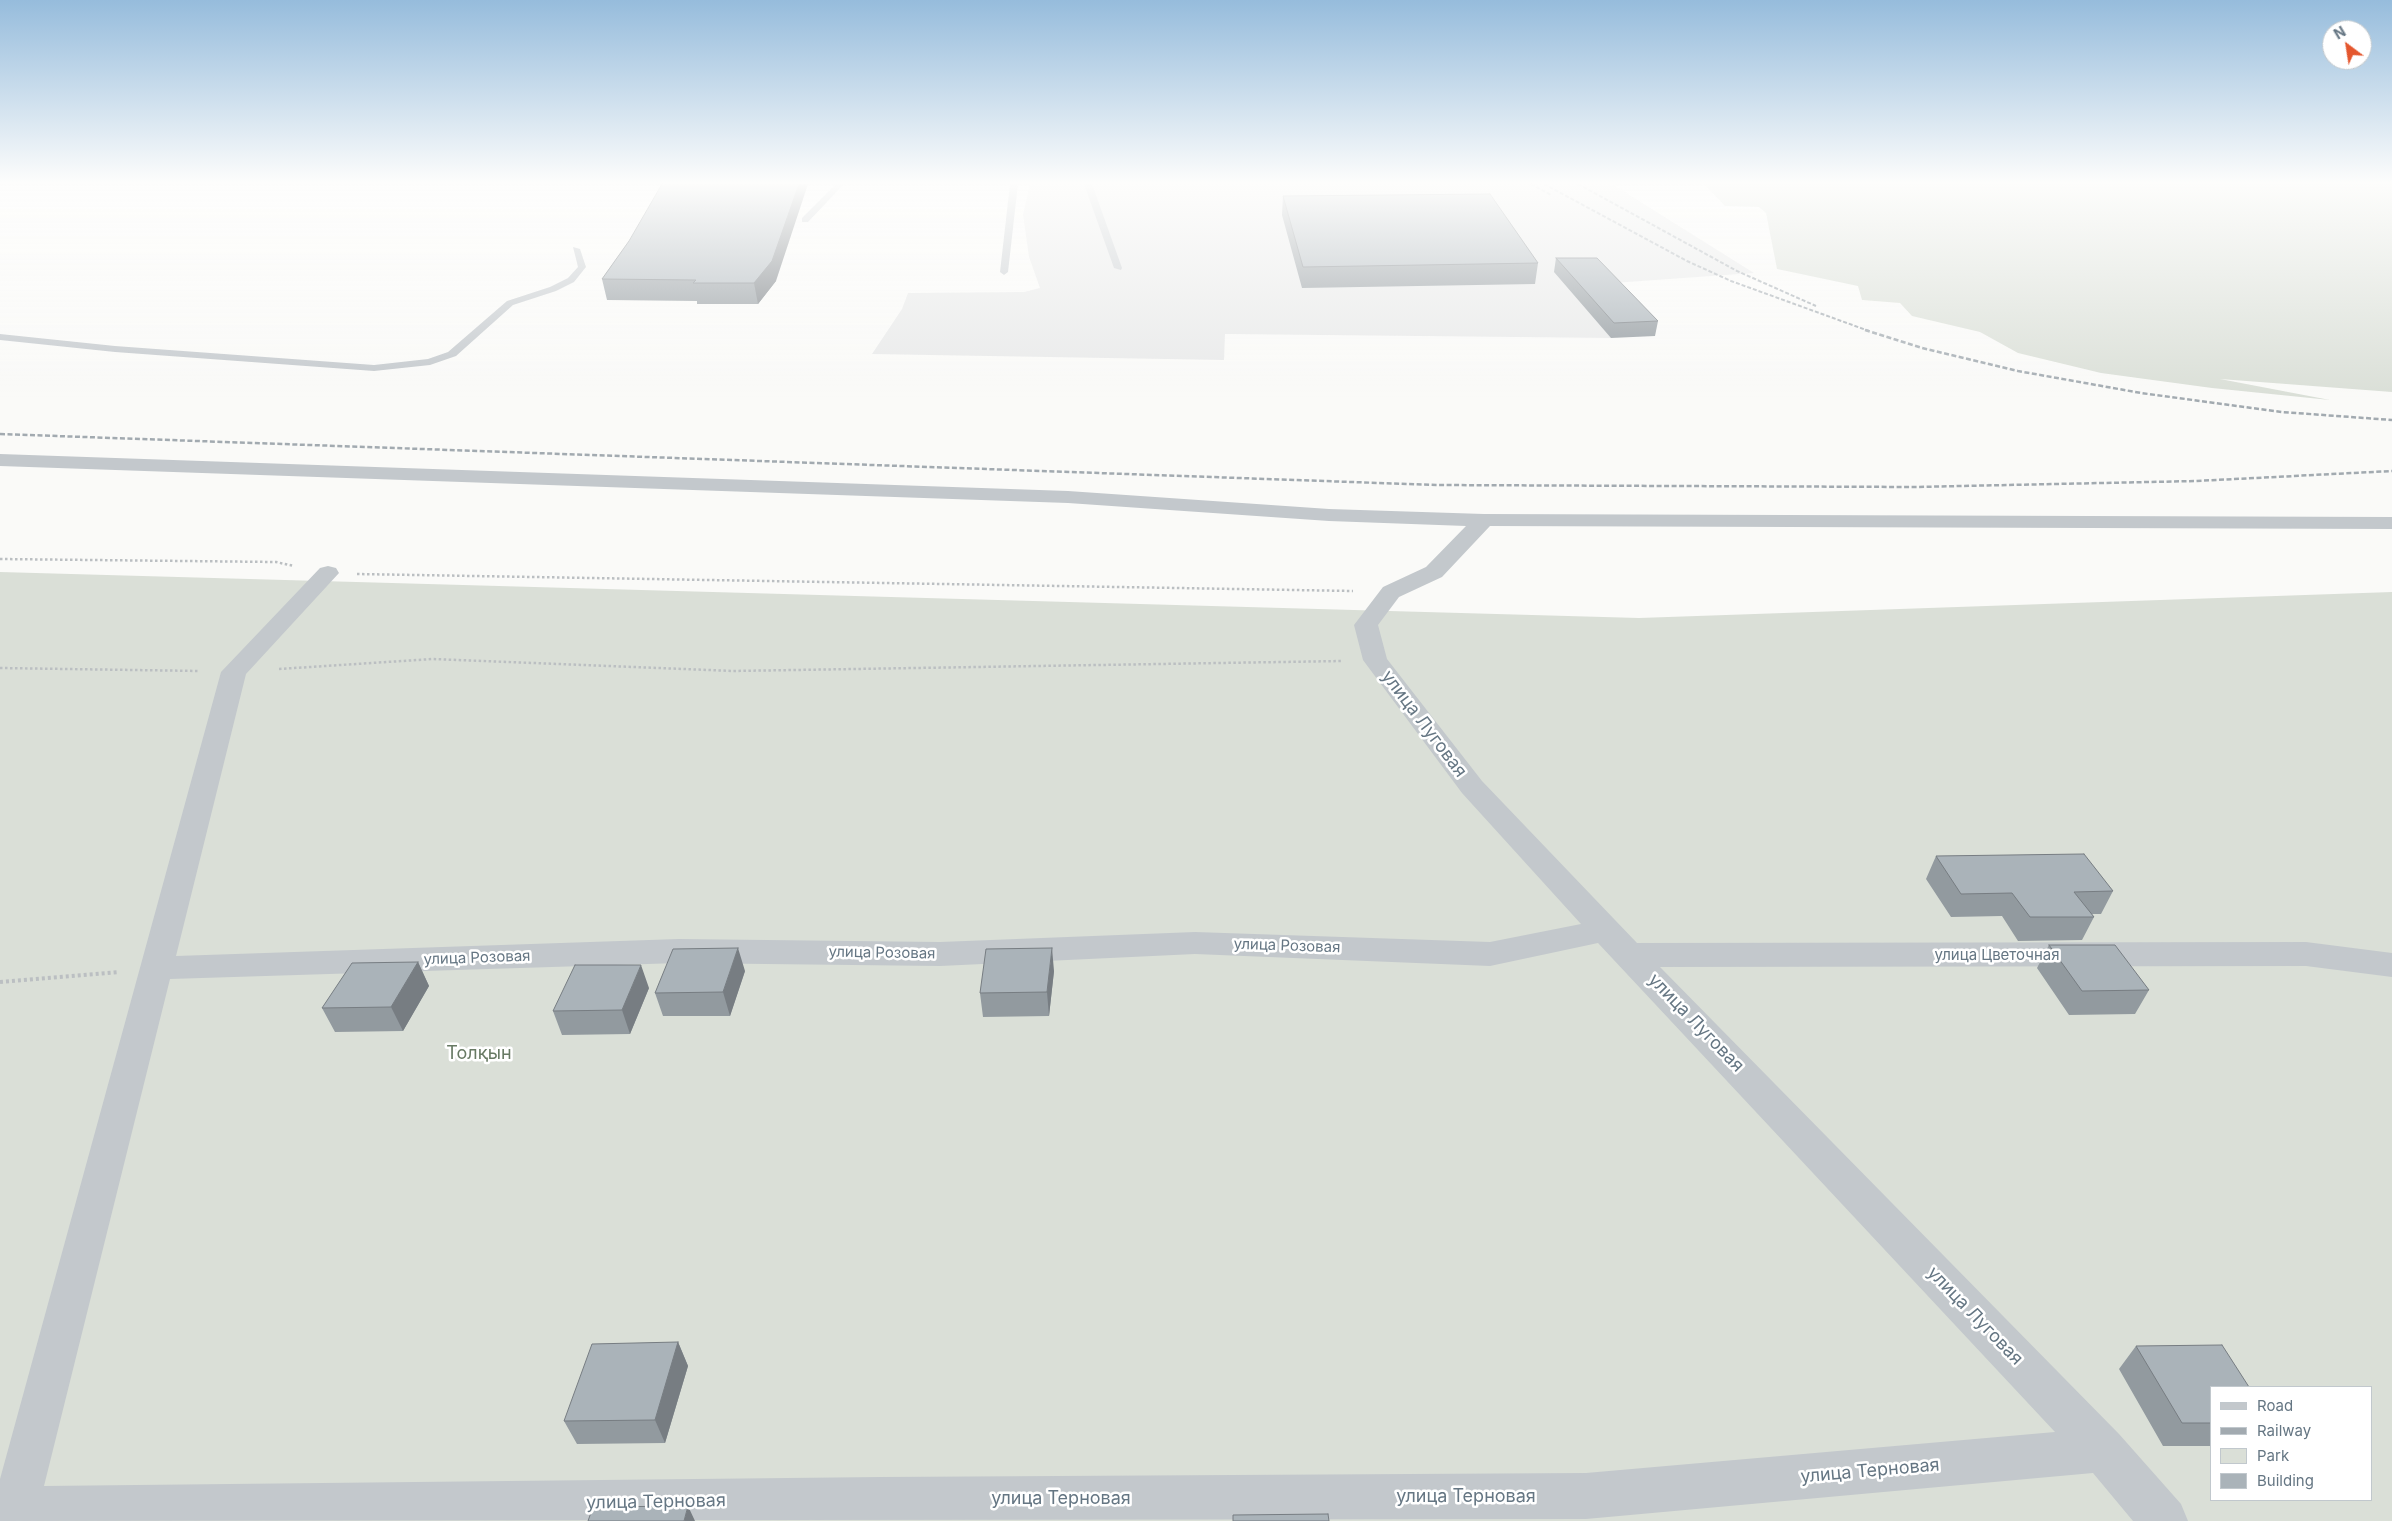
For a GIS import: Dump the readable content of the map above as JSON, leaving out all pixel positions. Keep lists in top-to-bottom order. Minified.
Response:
{"streets":{"street":["улица Луговая","улица Розовая","улица Цветочная","улица Терновая"]},"crossings":[["улица Луговая","улица Розовая"],["улица Луговая","улица Цветочная"],["улица Луговая","улица Терновая"]],"parks":["Толқын"],"legend":["Road","Railway","Park","Building"],"north":"top left"}
